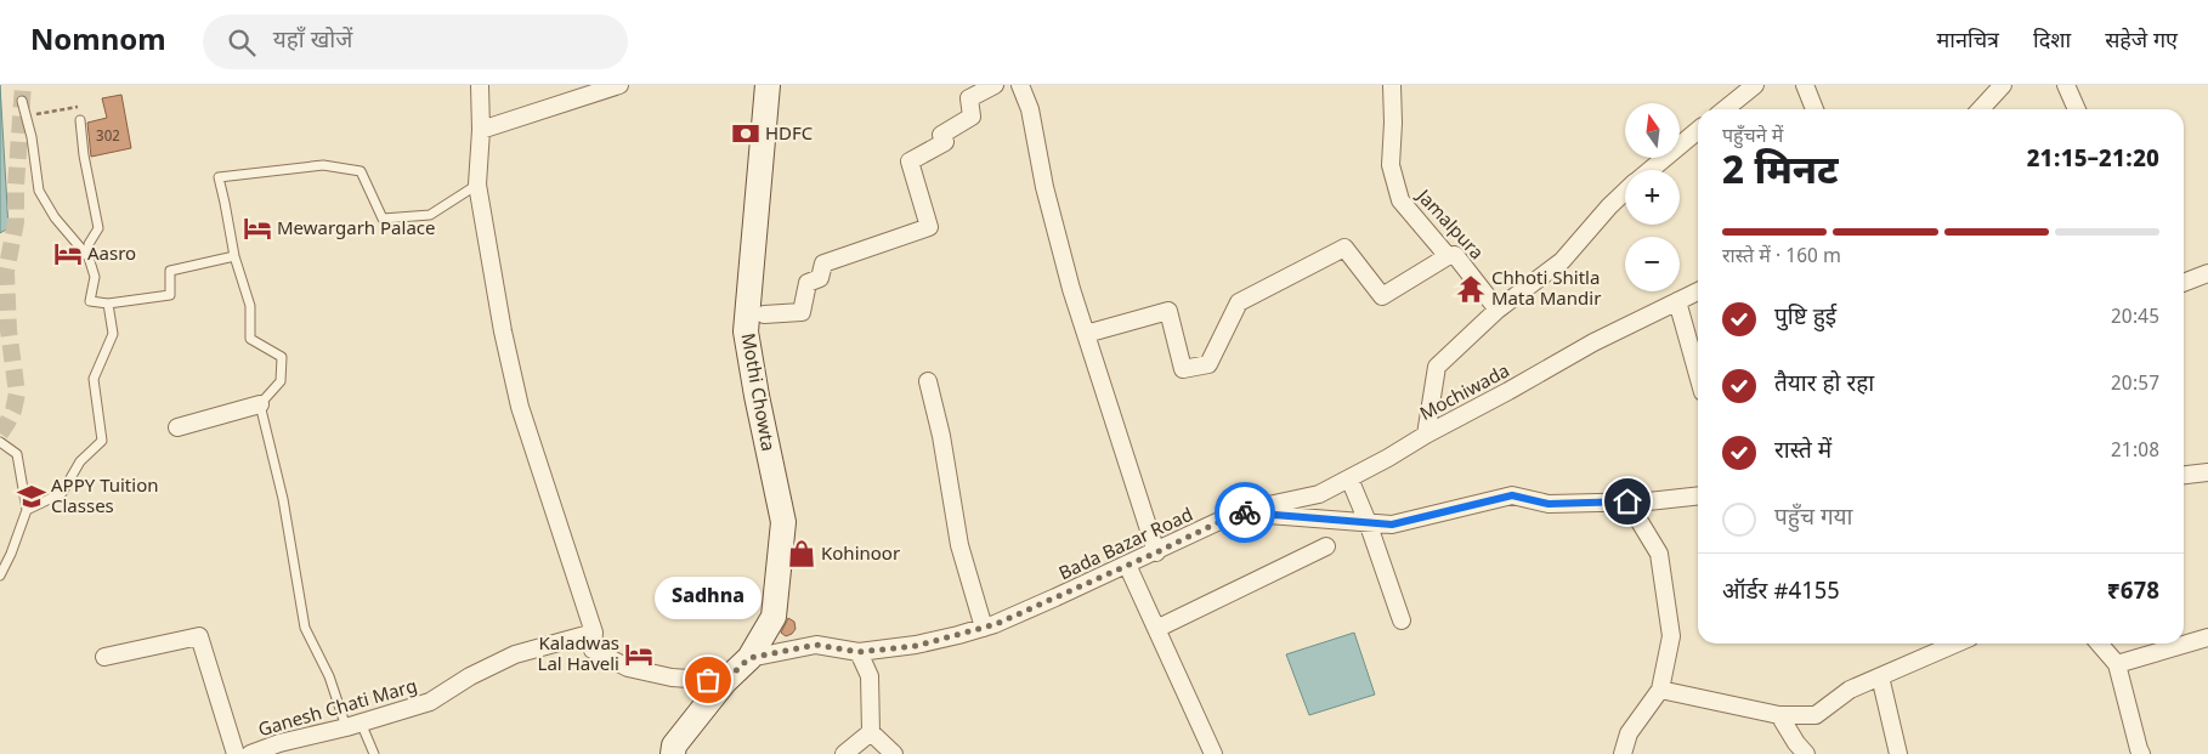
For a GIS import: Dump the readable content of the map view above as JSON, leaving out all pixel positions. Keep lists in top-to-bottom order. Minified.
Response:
{"streets":{"main road":["Mothi Chowta"],"street":["Jamalpura","Mochiwada","Bada Bazar Road","Ganesh Chati Marg"]},"crossings":[["Mothi Chowta","Bada Bazar Road"],["Mochiwada","Bada Bazar Road"]],"places":{"bank":["HDFC"],"hotel":["Mewargarh Palace","Aasro","Kaladwas Lal Haveli"],"temple":["Chhoti Shitla Mata Mandir"],"school or university":["APPY Tuition Classes"],"shop":["Kohinoor"],"other":["Sadhna"]},"house_numbers":["302"],"north":"top","page":{"header":"Nomnom","search":"यहाँ खोजें","nav":["मानचित्र","दिशा","सहेजे गए"],"map_buttons":["+","−"],"heading":["2 मिनट","पहुँचने में","21:15–21:20"],"panel":["ऑर्डर #4155","₹678"],"bar":"रास्ते में · 160 m","list":[["पुष्टि हुई","20:45"],["तैयार हो रहा","20:57"],["रास्ते में","21:08"],"पहुँच गया"],"bubble":"Sadhna"}}
